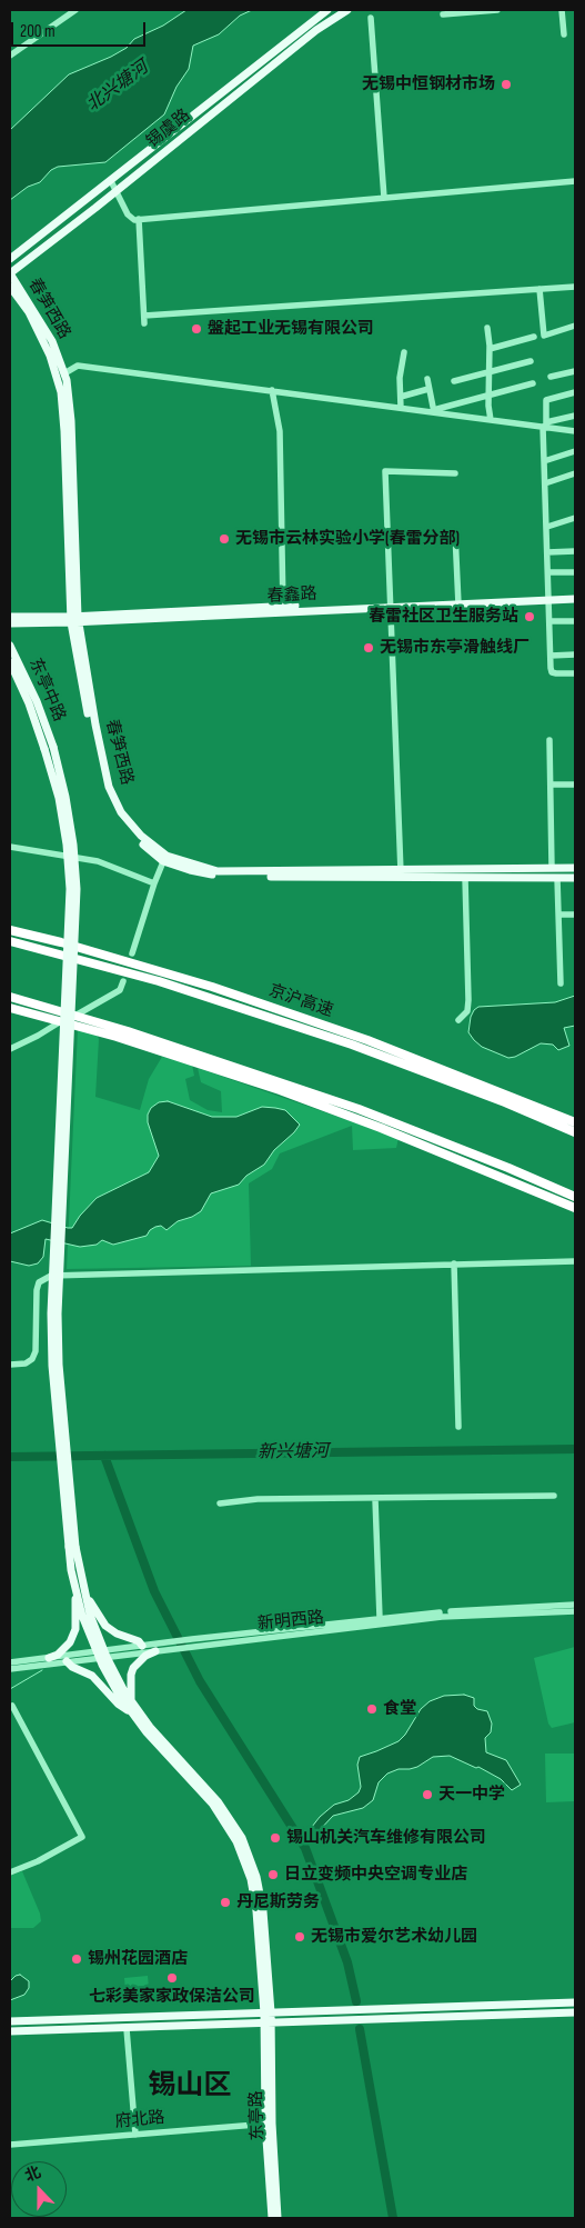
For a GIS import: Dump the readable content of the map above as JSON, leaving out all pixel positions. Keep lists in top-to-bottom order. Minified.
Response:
{"streets":{"highway":["京沪高速"],"main road":["锡虞路","春笋西路","春鑫路","东亭中路","东亭路"],"street":["新明西路","府北路"]},"crossings":[["锡虞路","春笋西路"],["春笋西路","春鑫路"],["东亭路","府北路"]],"districts":["锡山区"],"water":["北兴塘河","新兴塘河"],"places":["无锡中恒钢材市场","盤起工业无锡有限公司","无锡市云林实验小学(春雷分部)","春雷社区卫生服务站","无锡市东亭滑触线厂","食堂","天一中学","锡山机关汽车维修有限公司","日立变频中央空调专业店","丹尼斯劳务","无锡市爱尔艺术幼儿园","锡州花园酒店","七彩美家家政保洁公司"],"scale_bar":"200 m","north":"top"}
